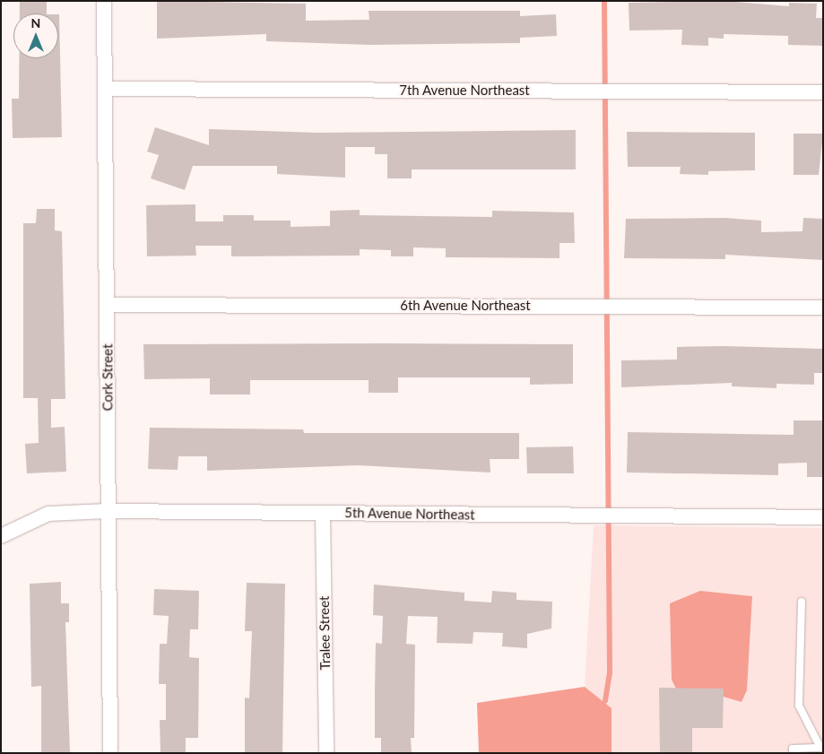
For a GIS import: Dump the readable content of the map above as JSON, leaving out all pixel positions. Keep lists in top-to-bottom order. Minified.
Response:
{"streets":{"street":["7th Avenue Northeast","6th Avenue Northeast","Cork Street","5th Avenue Northeast","Tralee Street"]},"crossings":[["7th Avenue Northeast","Cork Street"],["6th Avenue Northeast","Cork Street"],["Cork Street","5th Avenue Northeast"],["5th Avenue Northeast","Tralee Street"]],"north":"top"}
